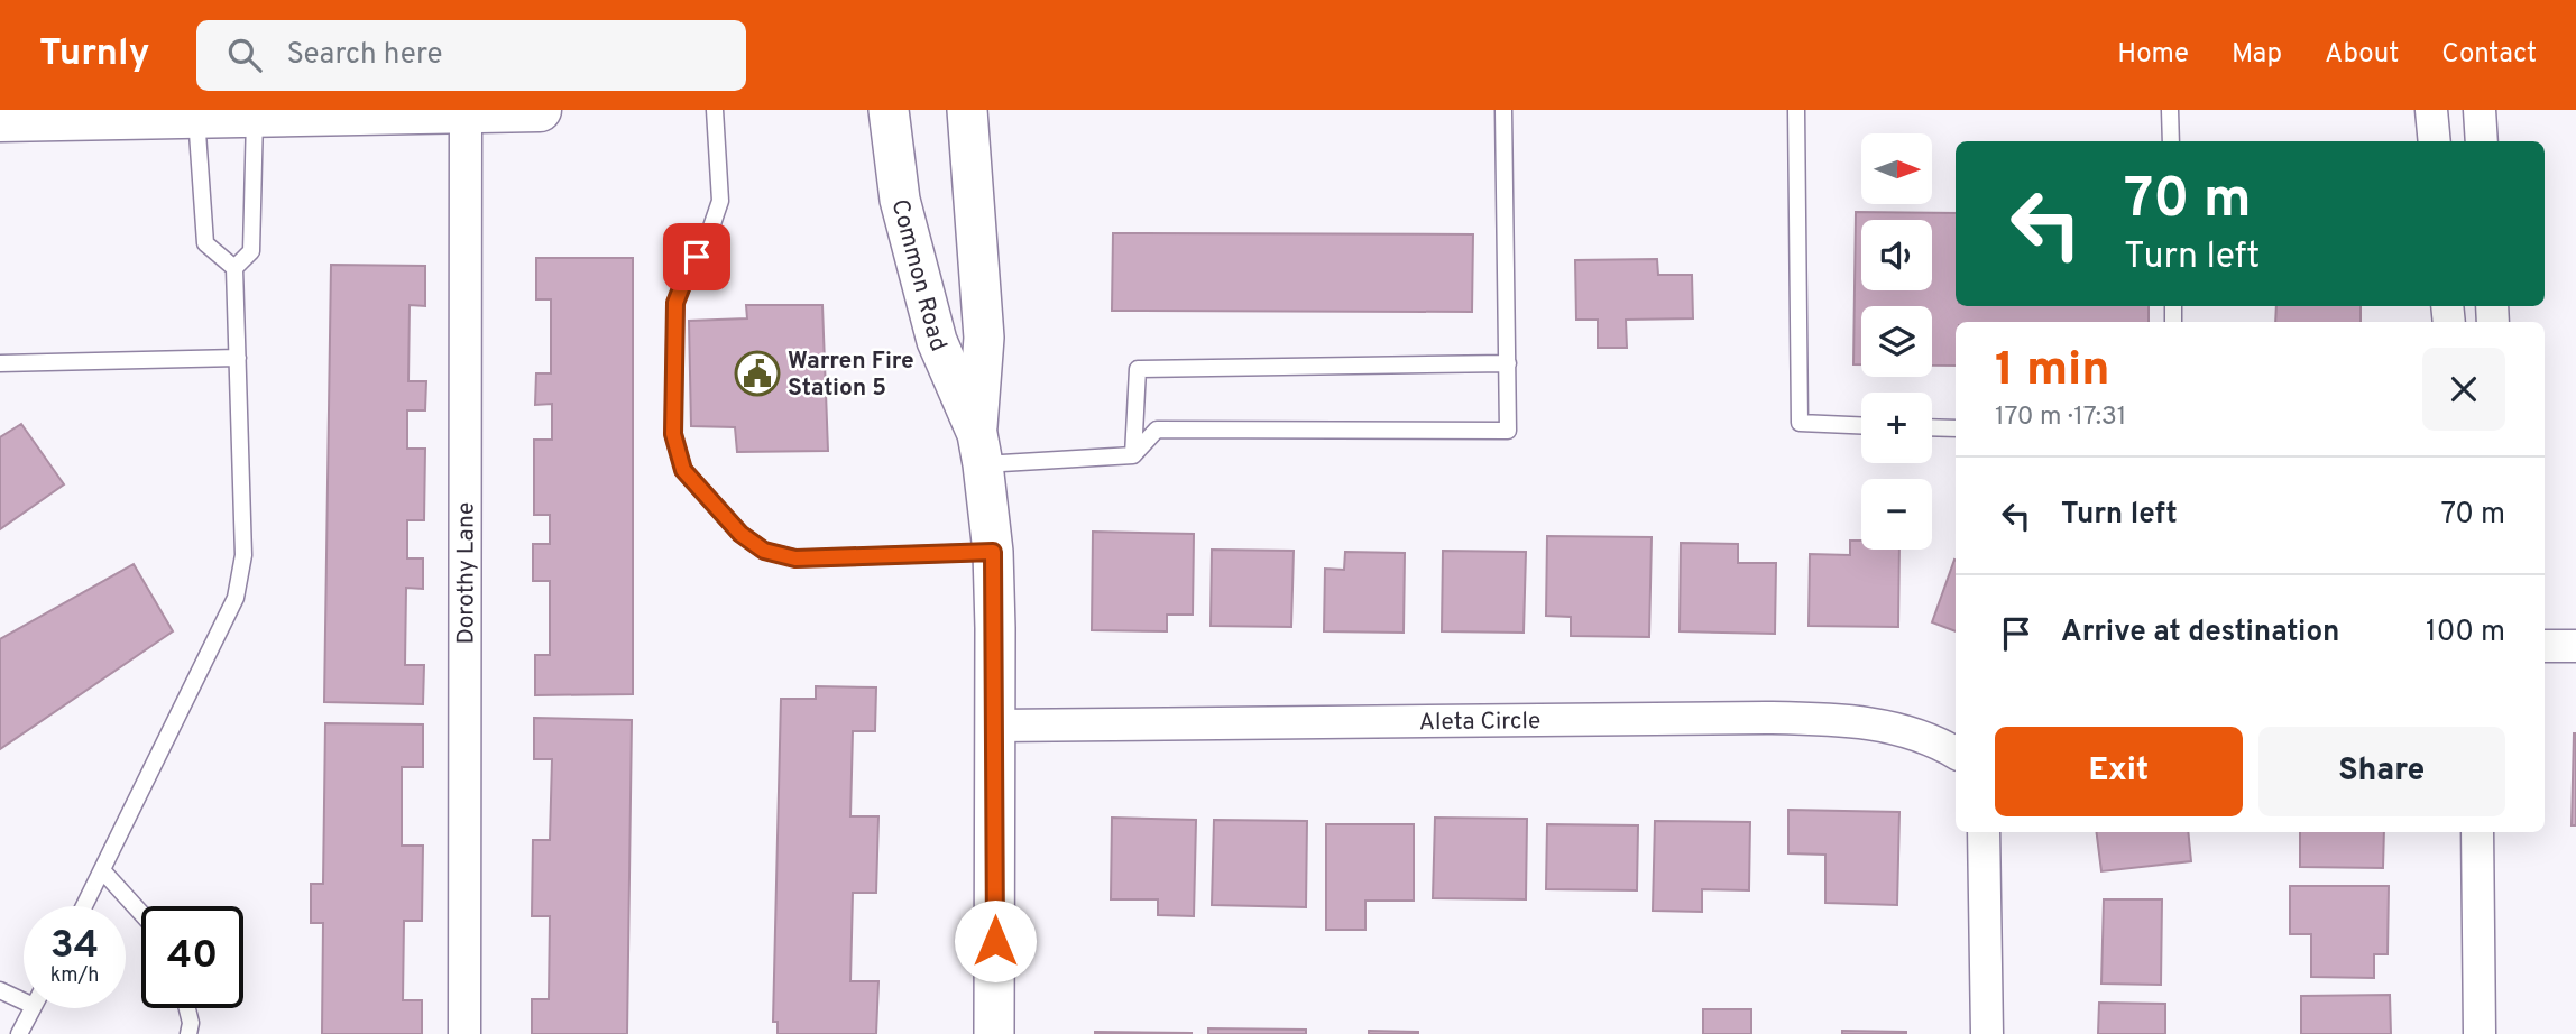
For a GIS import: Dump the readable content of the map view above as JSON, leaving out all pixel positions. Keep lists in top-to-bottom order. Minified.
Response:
{"streets":{"street":["Common Road","Dorothy Lane","Aleta Circle"]},"crossings":[["Common Road","Aleta Circle"]],"places":{"public building":["Warren Fire Station 5"]},"north":"right","page":{"header":"Turnly","search":"Search here","nav":["Home","Map","About","Contact"],"map_buttons":["+","−"],"turn":["70 m","Turn left"],"heading":["1 min","170 m · 17:31"],"list":[{"name":"Turn left","value":"70 m"},{"name":"Arrive at destination","value":"100 m"}],"buttons":["Exit","Share"],"speed":"34 km/h","limit":"40"}}
